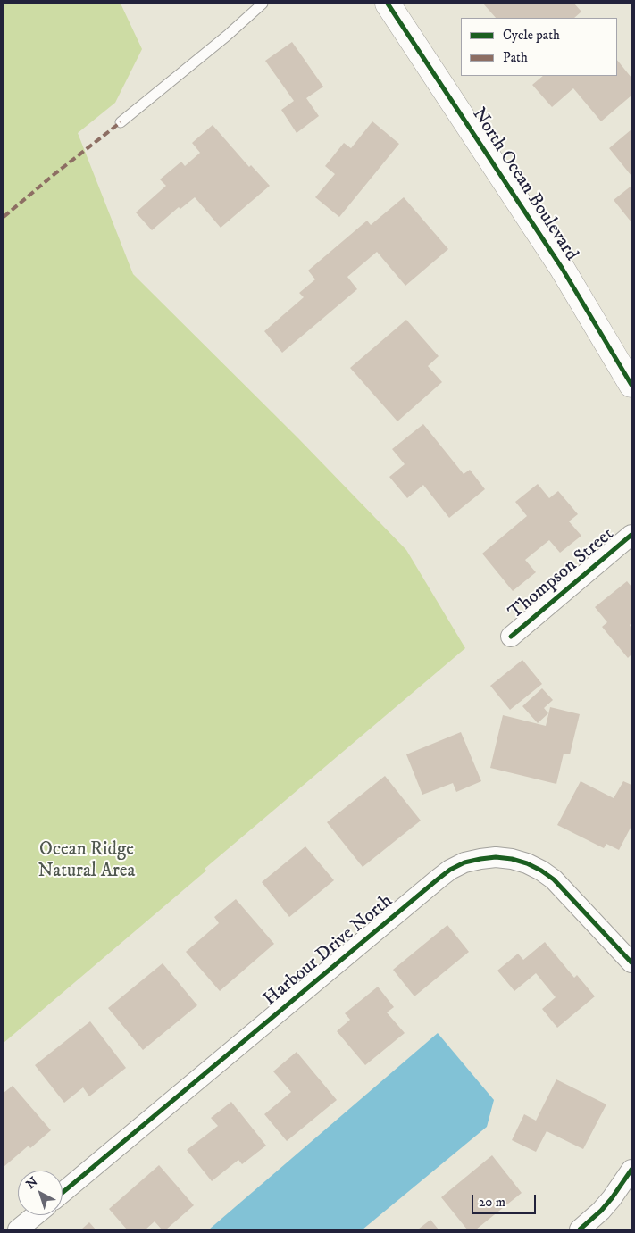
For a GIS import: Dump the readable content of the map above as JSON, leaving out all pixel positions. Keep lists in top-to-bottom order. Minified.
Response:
{"streets":{"main road":["North Ocean Boulevard"],"street":["Thompson Street","Harbour Drive North"]},"parks":["Ocean Ridge Natural Area"],"legend":["Cycle path","Path"],"scale_bar":"20 m","north":"top left"}
